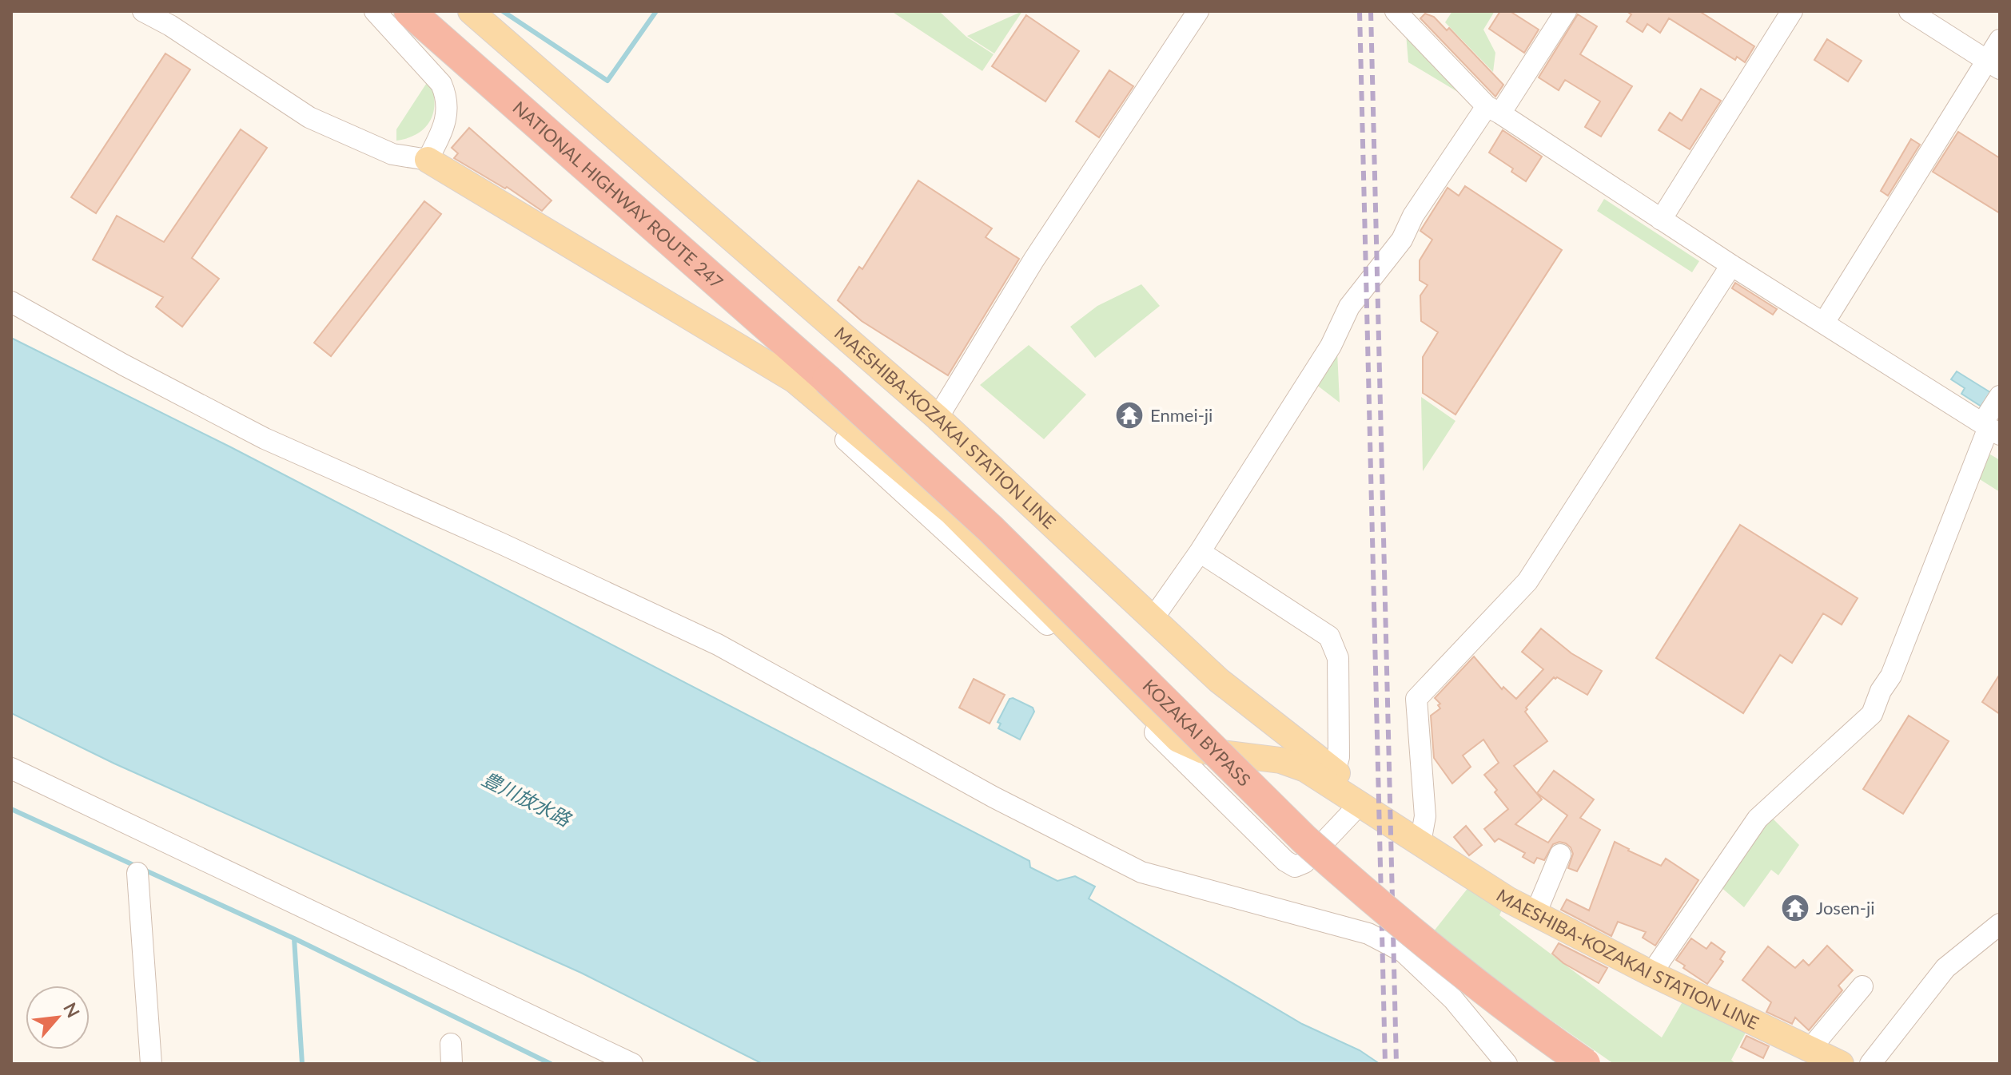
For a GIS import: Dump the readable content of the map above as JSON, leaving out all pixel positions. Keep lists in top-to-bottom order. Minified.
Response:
{"streets":{"highway":["NATIONAL HIGHWAY ROUTE 247","KOZAKAI BYPASS"],"main road":["MAESHIBA-KOZAKAI STATION LINE"]},"crossings":[["NATIONAL HIGHWAY ROUTE 247","KOZAKAI BYPASS"]],"water":["豊川放水路"],"places":{"temple":["Enmei-ji","Josen-ji"]},"north":"top right"}
